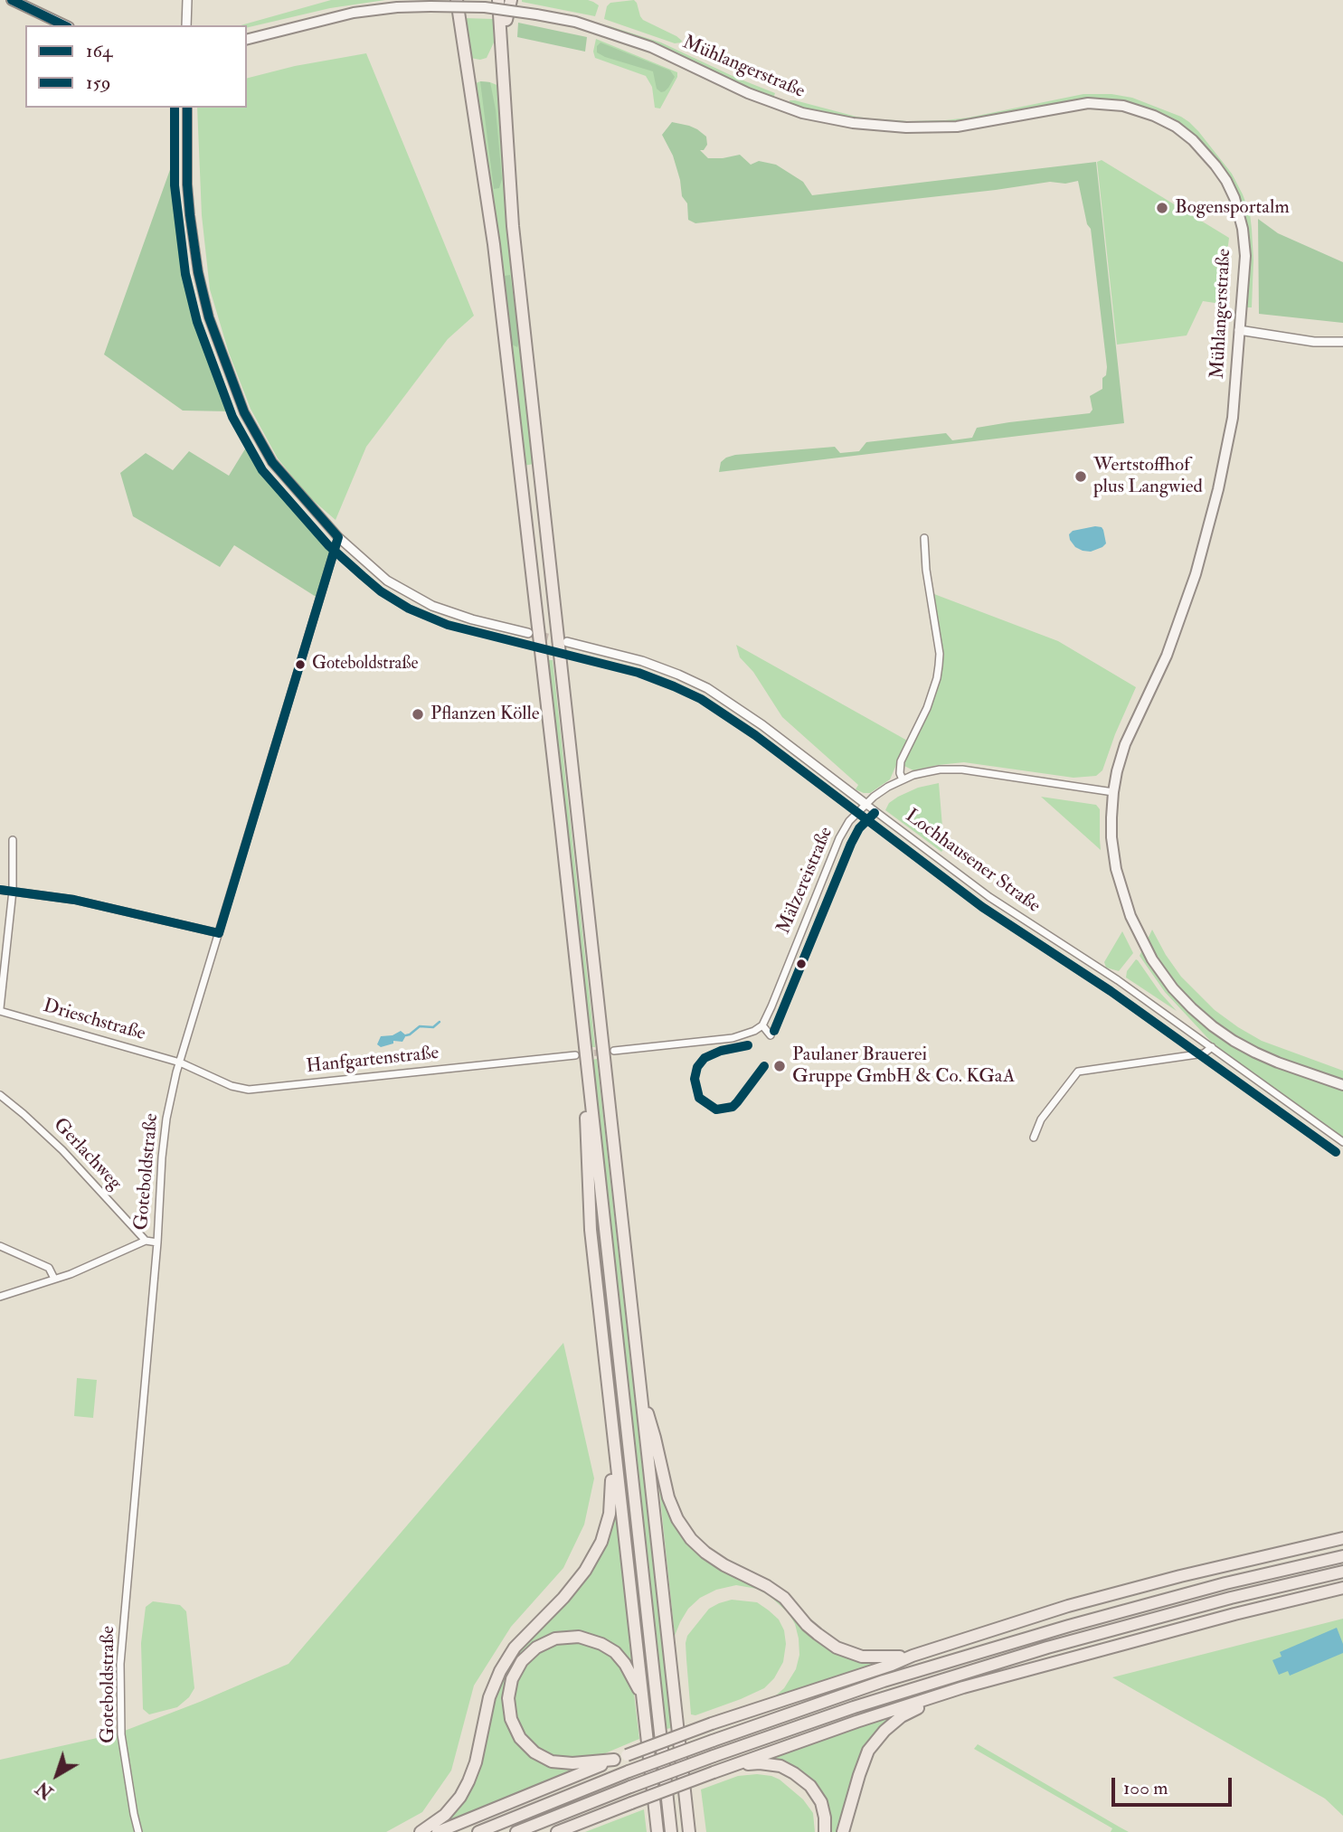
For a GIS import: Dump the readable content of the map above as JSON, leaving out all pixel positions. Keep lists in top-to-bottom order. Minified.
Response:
{"streets":{"main road":["Mühlangerstraße"],"street":["Lochhausener Straße","Mälzereistraße","Drieschstraße","Hanfgartenstraße","Gerlachweg","Goteboldstraße"]},"crossings":[["Mühlangerstraße","Mälzereistraße"],["Lochhausener Straße","Mälzereistraße"],["Drieschstraße","Hanfgartenstraße"],["Drieschstraße","Goteboldstraße"],["Hanfgartenstraße","Goteboldstraße"]],"places":["Bogensportalm","Wertstoffhof plus Langwied","Goteboldstraße","Pflanzen Kölle","Paulaner Brauerei Gruppe GmbH & Co. KGaA"],"lines":["transit line 164","transit line 159"],"legend":["164","159"],"scale_bar":"100 m","north":"bottom left"}
